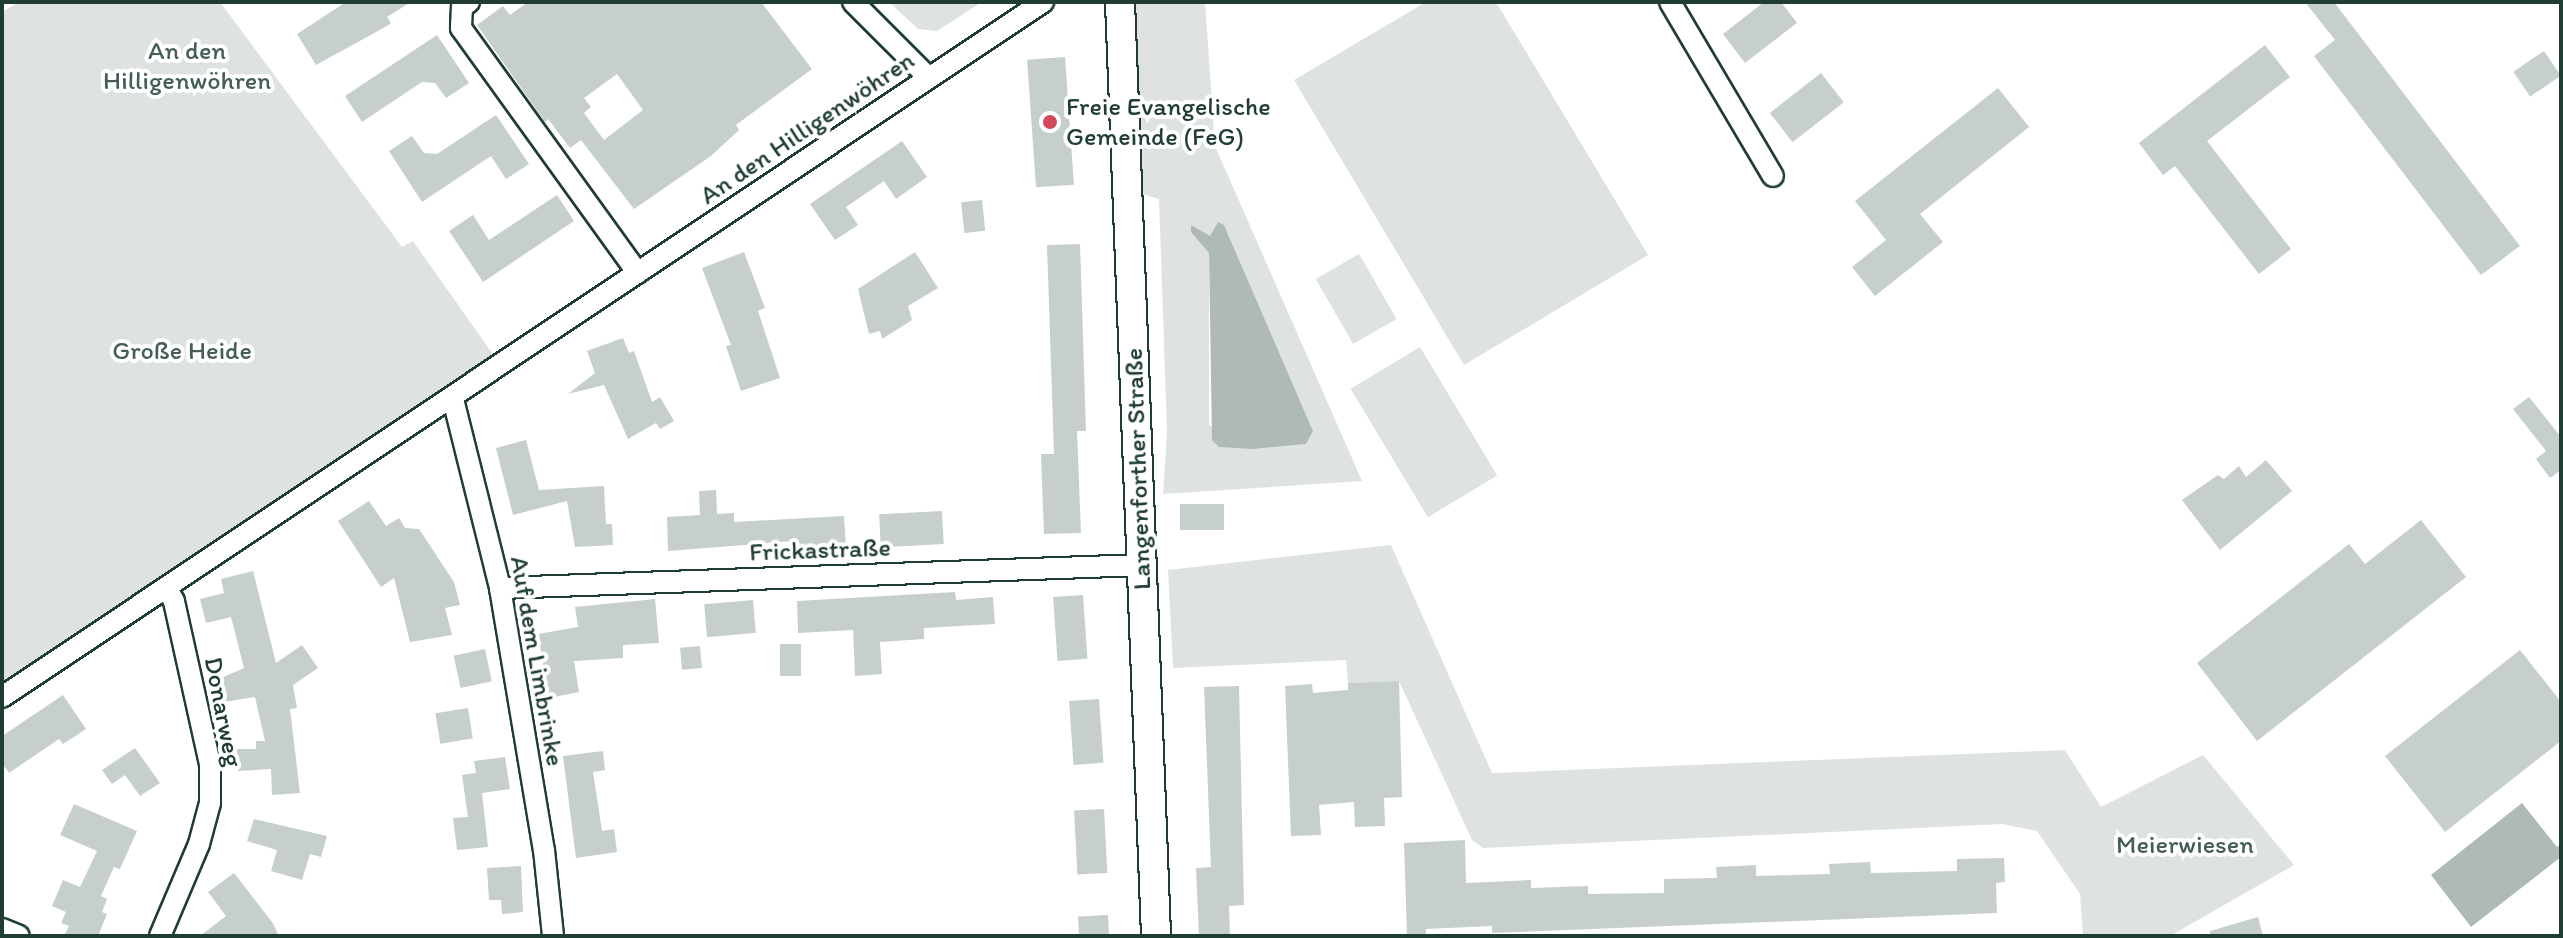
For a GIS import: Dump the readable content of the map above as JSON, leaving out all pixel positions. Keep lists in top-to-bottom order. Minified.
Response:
{"streets":{"main road":["Langenforther Straße"],"street":["An den Hilligenwöhren","Frickastraße","Auf dem Limbrinke","Donarweg"]},"crossings":[["An den Hilligenwöhren","Auf dem Limbrinke"],["An den Hilligenwöhren","Donarweg"],["Langenforther Straße","Frickastraße"],["Frickastraße","Auf dem Limbrinke"]],"parks":["An den Hilligenwöhren","Große Heide","Meierwiesen"],"places":["Freie Evangelische Gemeinde (FeG)"]}
